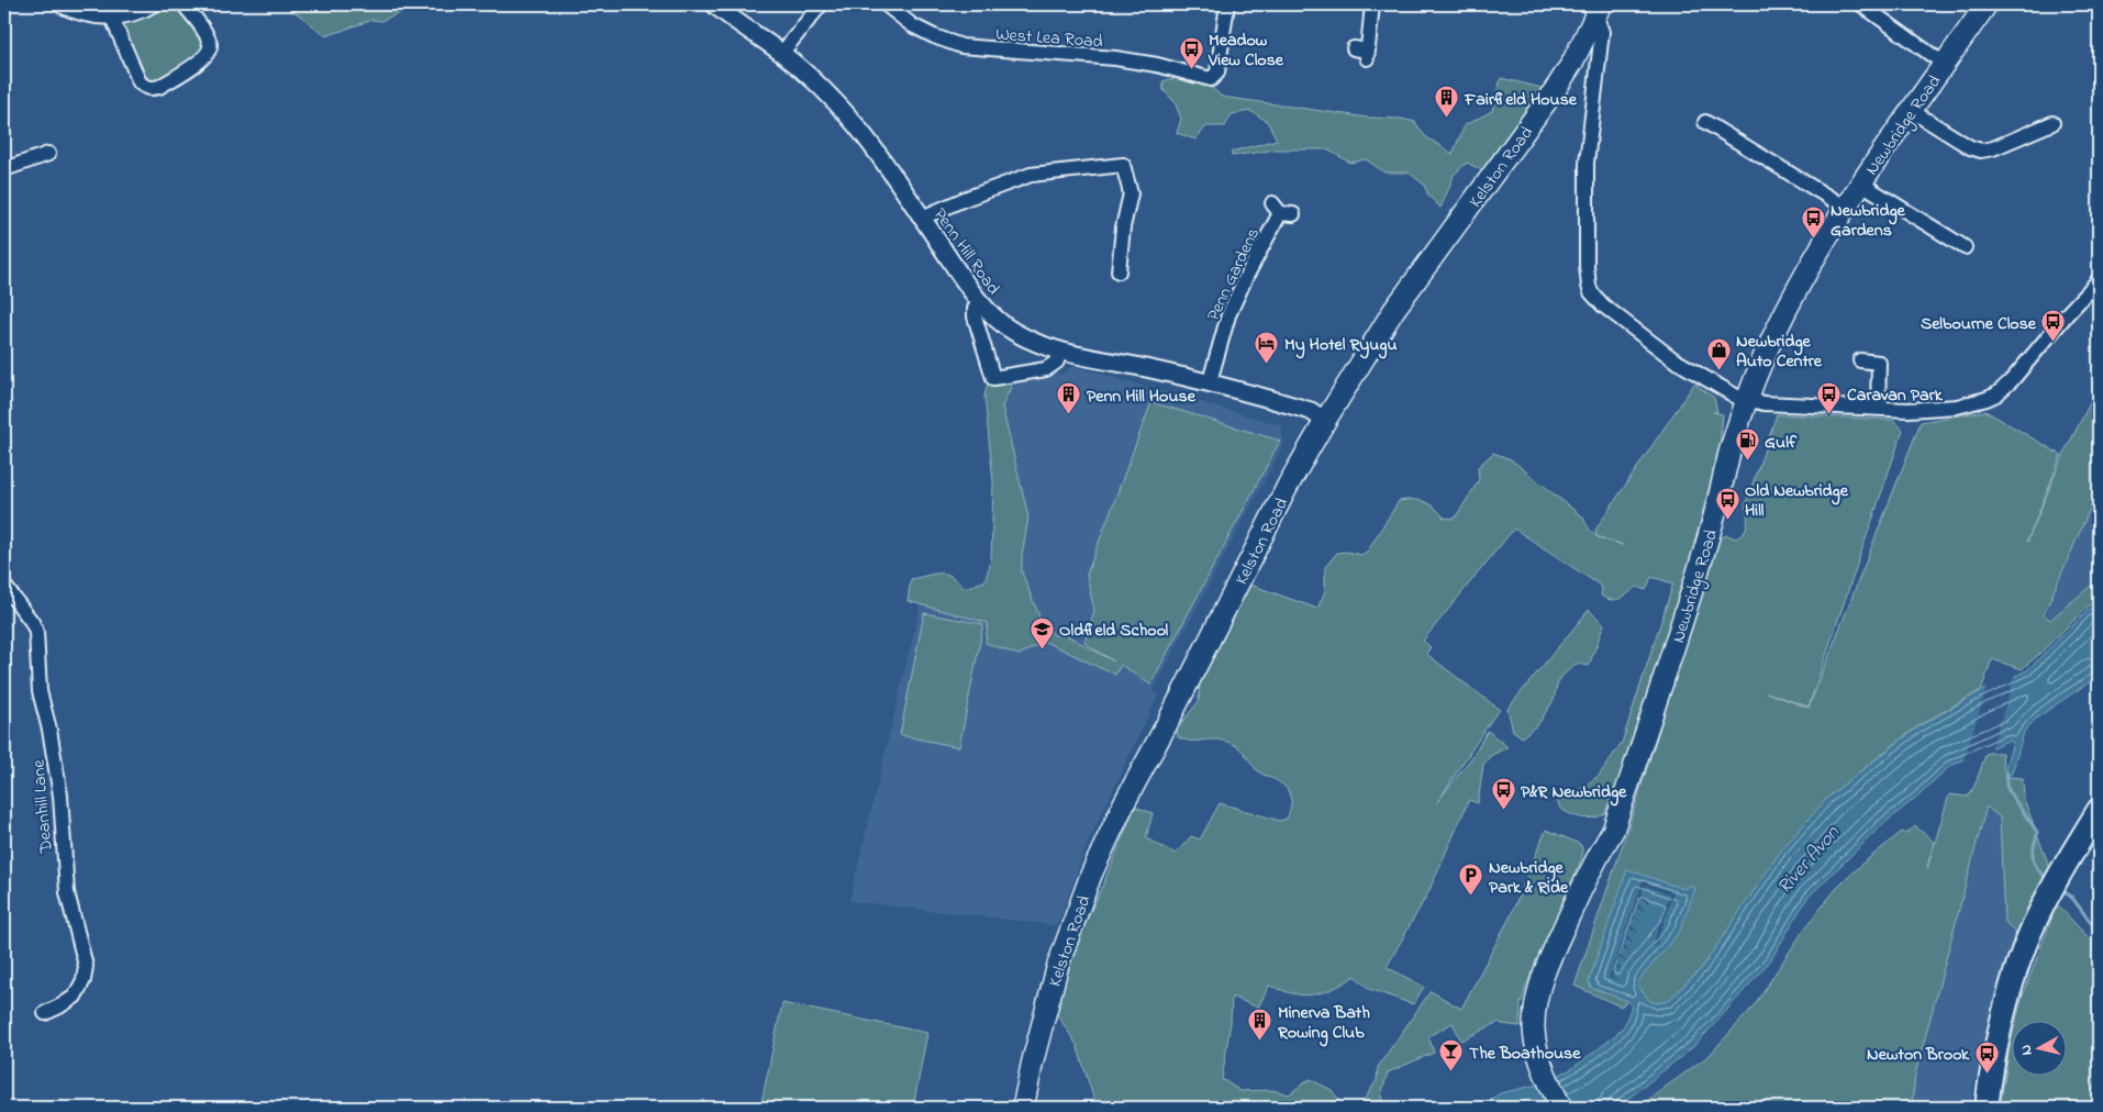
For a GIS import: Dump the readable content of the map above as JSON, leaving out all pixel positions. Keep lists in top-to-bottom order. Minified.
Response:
{"streets":{"main road":["Newbridge Road","Kelston Road"],"street":["West Lea Road","Penn Hill Road","Penn Gardens","Deanhill Lane"]},"crossings":[["Kelston Road","Penn Hill Road"],["Penn Hill Road","Penn Gardens"]],"water":["River Avon"],"places":{"bus stop":["Meadow View Close","Newbridge Gardens","Selbourne Close","Caravan Park","Old Newbridge Hill","P&R Newbridge","Newton Brook"],"building":["Fairfield House","Penn Hill House","Minerva Bath Rowing Club"],"hotel":["My Hotel Ryugu"],"shop":["Newbridge Auto Centre"],"fuel station":["Gulf"],"school or university":["Oldfield School"],"parking":["Newbridge Park & Ride"],"bar":["The Boathouse"]},"north":"left"}
